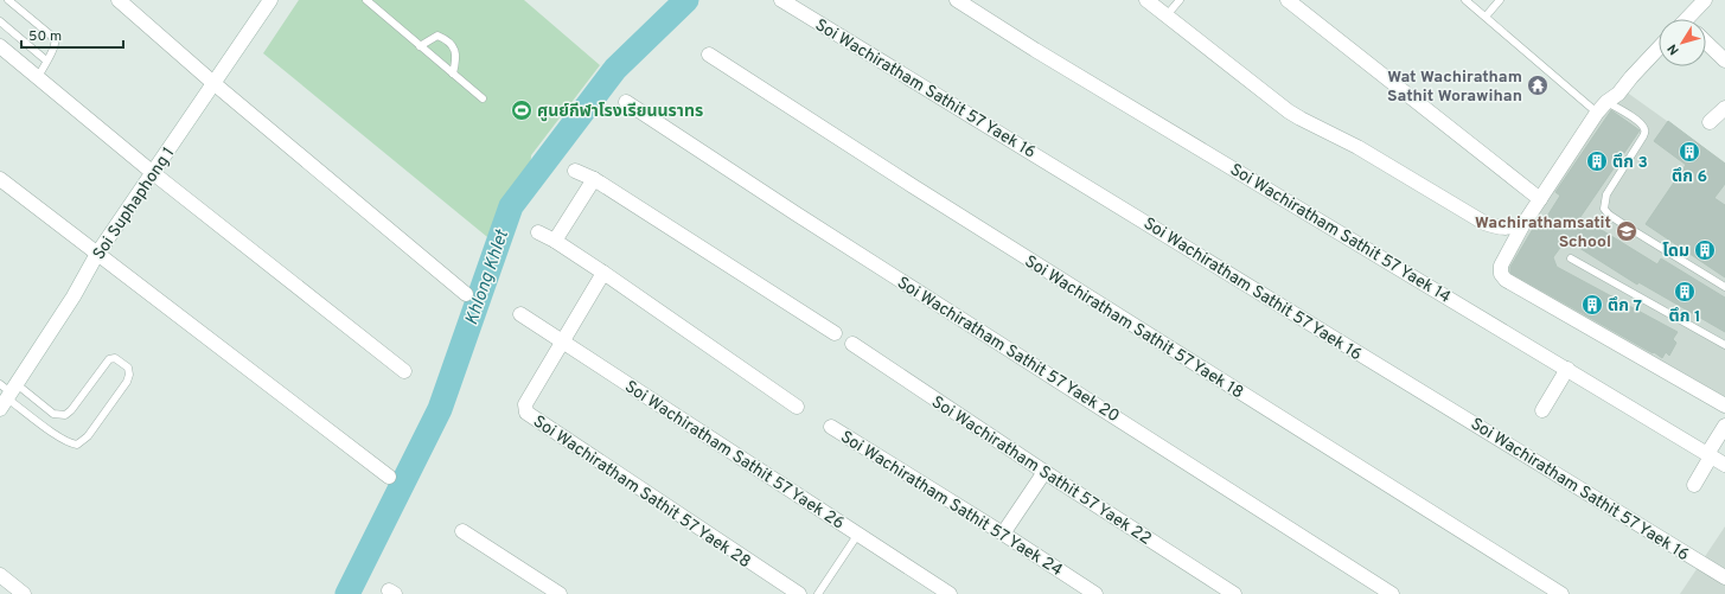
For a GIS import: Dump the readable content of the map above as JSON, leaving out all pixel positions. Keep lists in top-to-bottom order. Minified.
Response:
{"streets":{"street":["Soi Wachiratham Sathit 57 Yaek 16","Soi Suphaphong 1","Soi Wachiratham Sathit 57 Yaek 14","Soi Wachiratham Sathit 57 Yaek 18","Soi Wachiratham Sathit 57 Yaek 20","Soi Wachiratham Sathit 57 Yaek 26","Soi Wachiratham Sathit 57 Yaek 22","Soi Wachiratham Sathit 57 Yaek 28","Soi Wachiratham Sathit 57 Yaek 24"]},"crossings":[["Soi Wachiratham Sathit 57 Yaek 26","Soi Wachiratham Sathit 57 Yaek 28"]],"water":["Khlong Khlet"],"places":{"temple":["Wat Wachiratham Sathit Worawihan"],"sports":["ศูนย์กีฬาโรงเรียนนราทร"],"building":["ตึก 6","ตึก 3","โดม","ตึก 1","ตึก 7"],"school or university":["Wachirathamsatit School"]},"scale_bar":"50 m","north":"bottom left"}
